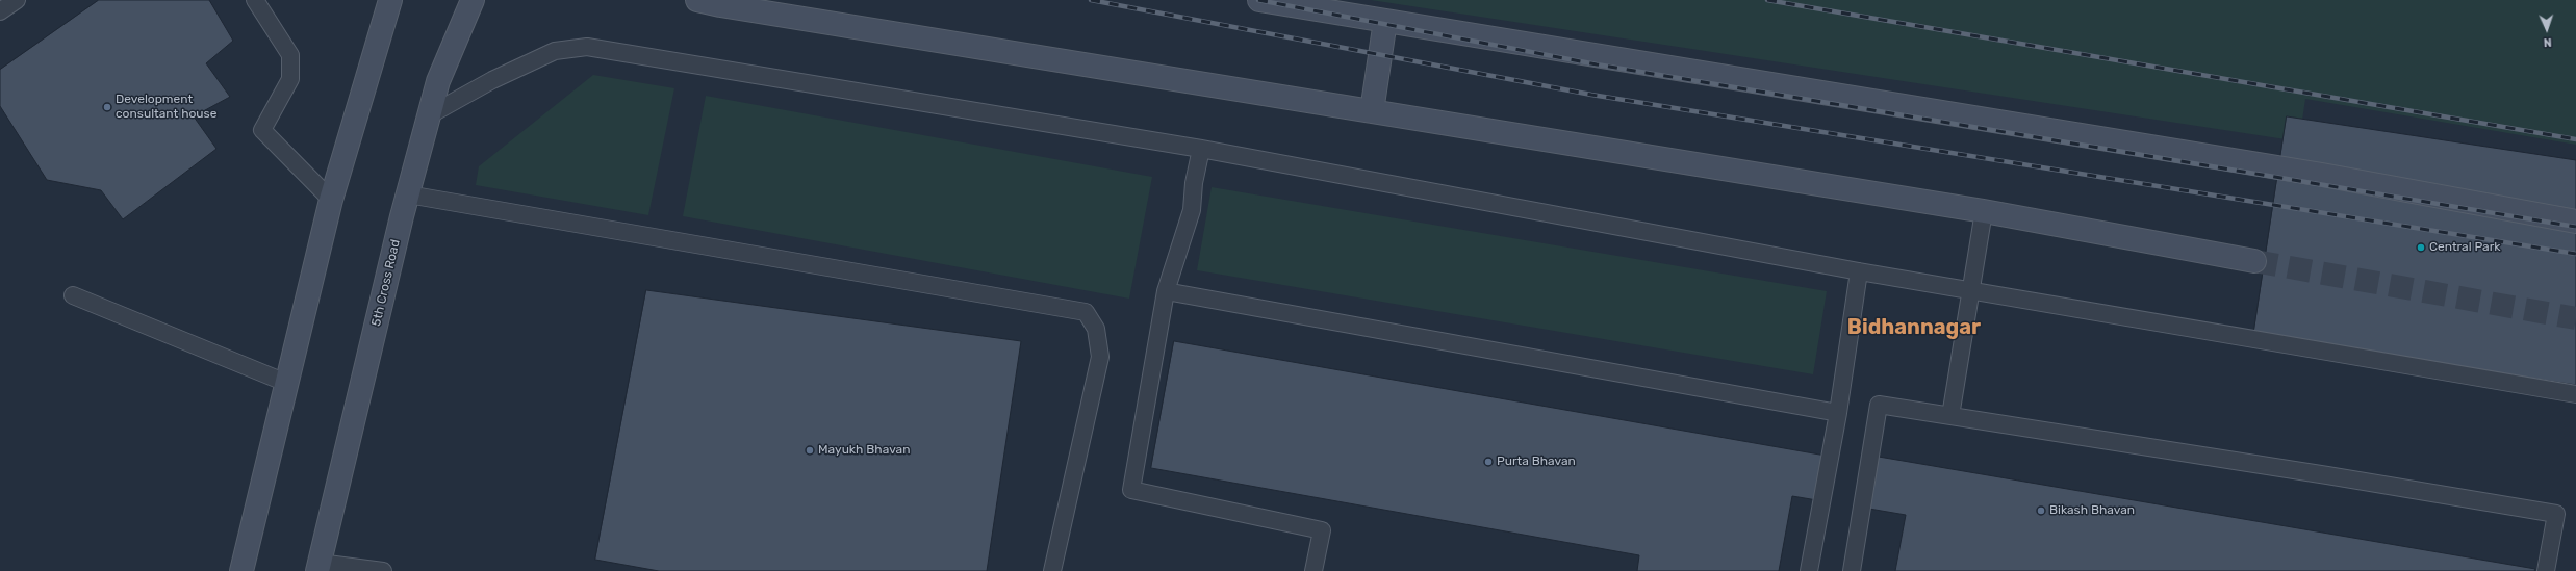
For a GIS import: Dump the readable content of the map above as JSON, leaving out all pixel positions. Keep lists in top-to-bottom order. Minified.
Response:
{"streets":{"main road":["5th Cross Road"]},"districts":["Bidhannagar"],"places":["Development consultant house","Central Park","Mayukh Bhavan","Purta Bhavan","Bikash Bhavan"],"north":"bottom"}
